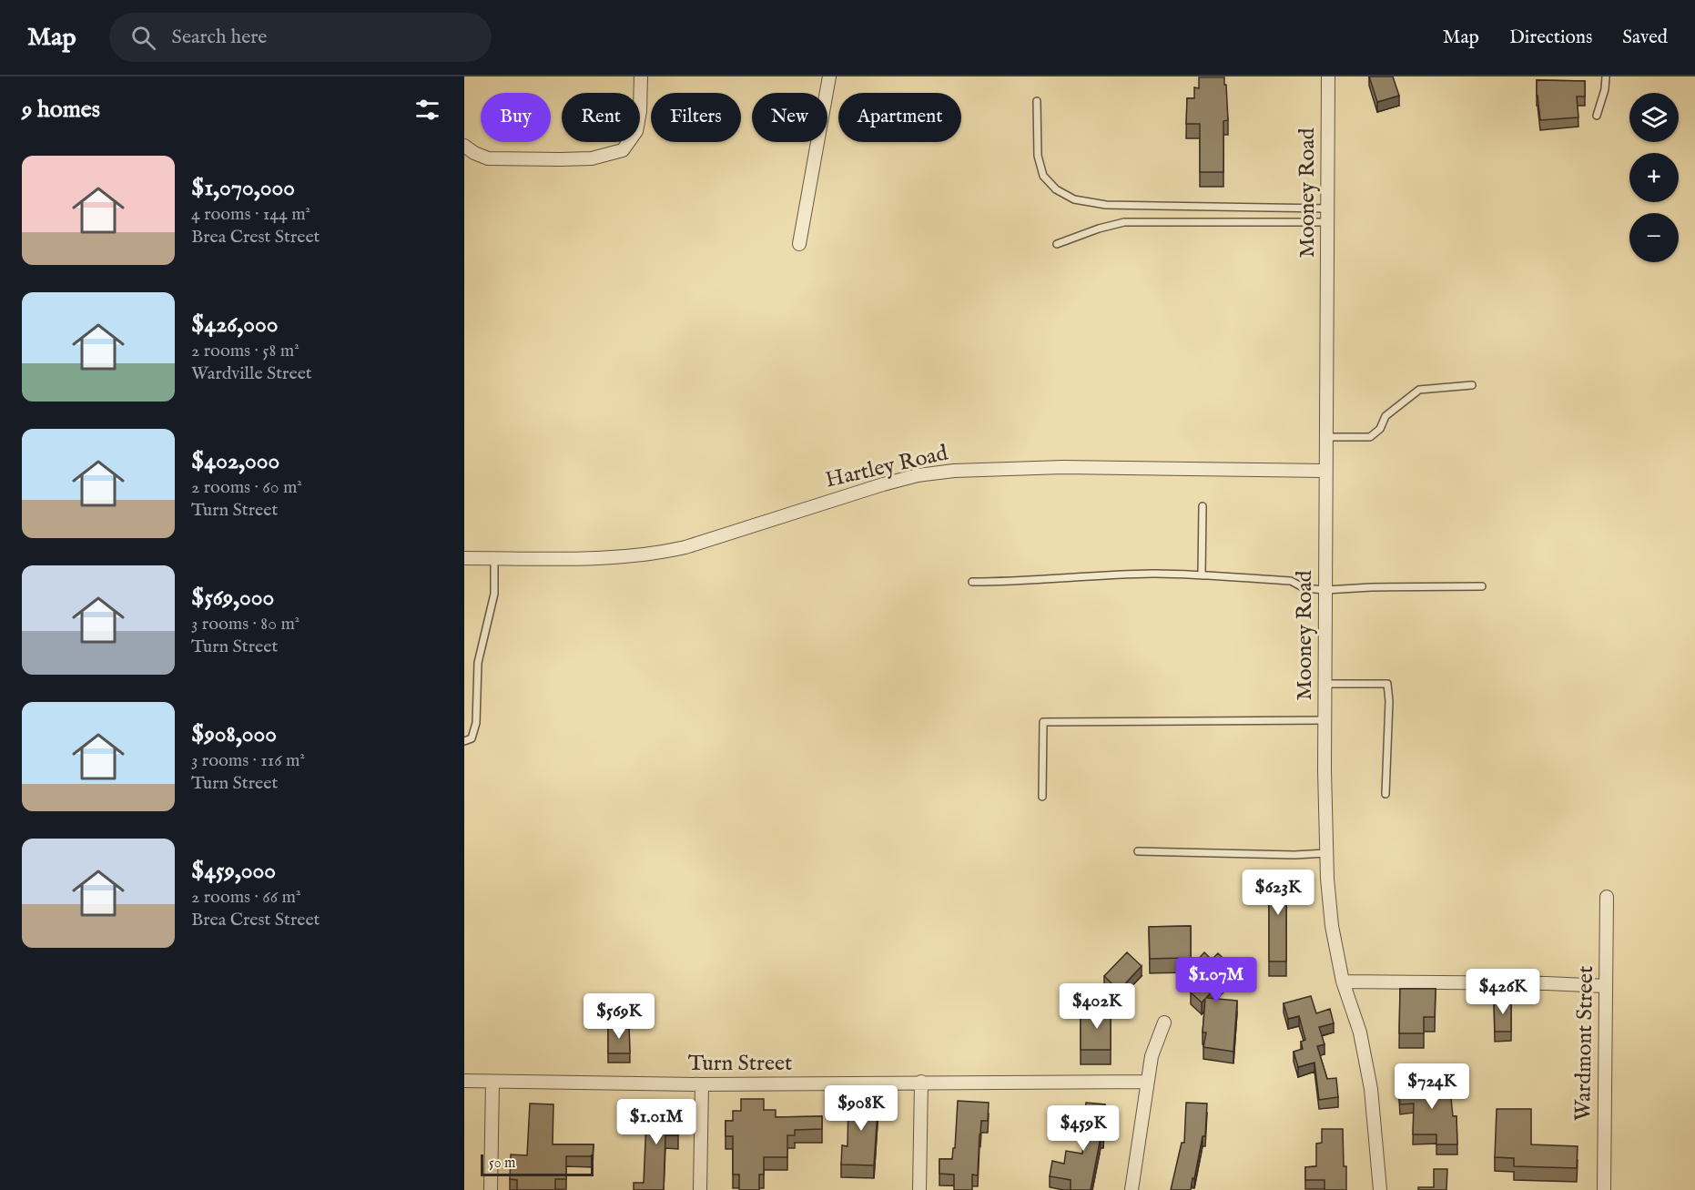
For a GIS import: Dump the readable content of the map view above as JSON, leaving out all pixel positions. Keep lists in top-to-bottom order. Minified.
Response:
{"streets":{"street":["Mooney Road","Hartley Road","Wardmont Street","Turn Street"]},"crossings":[["Mooney Road","Hartley Road"]],"scale_bar":"50 m","page":{"header":"Map","search":"Search here","nav":["Map","Directions","Saved"],"heading":"9 homes","map_buttons":["+","−"],"chip":["Buy","Rent","Filters","New","Apartment"],"list":[{"name":"$1,070,000","note":"4 rooms · 144 m² · Brea Crest Street"},{"name":"$426,000","note":"2 rooms · 58 m² · Wardville Street"},{"name":"$402,000","note":"2 rooms · 60 m² · Turn Street"},{"name":"$569,000","note":"3 rooms · 80 m² · Turn Street"},{"name":"$908,000","note":"3 rooms · 116 m² · Turn Street"},{"name":"$459,000","note":"2 rooms · 66 m² · Brea Crest Street"}],"price":["$623K","$1.07M","$426K","$402K","$569K","$724K","$908K","$1.01M","$459K"],"scale":"50 m"}}
